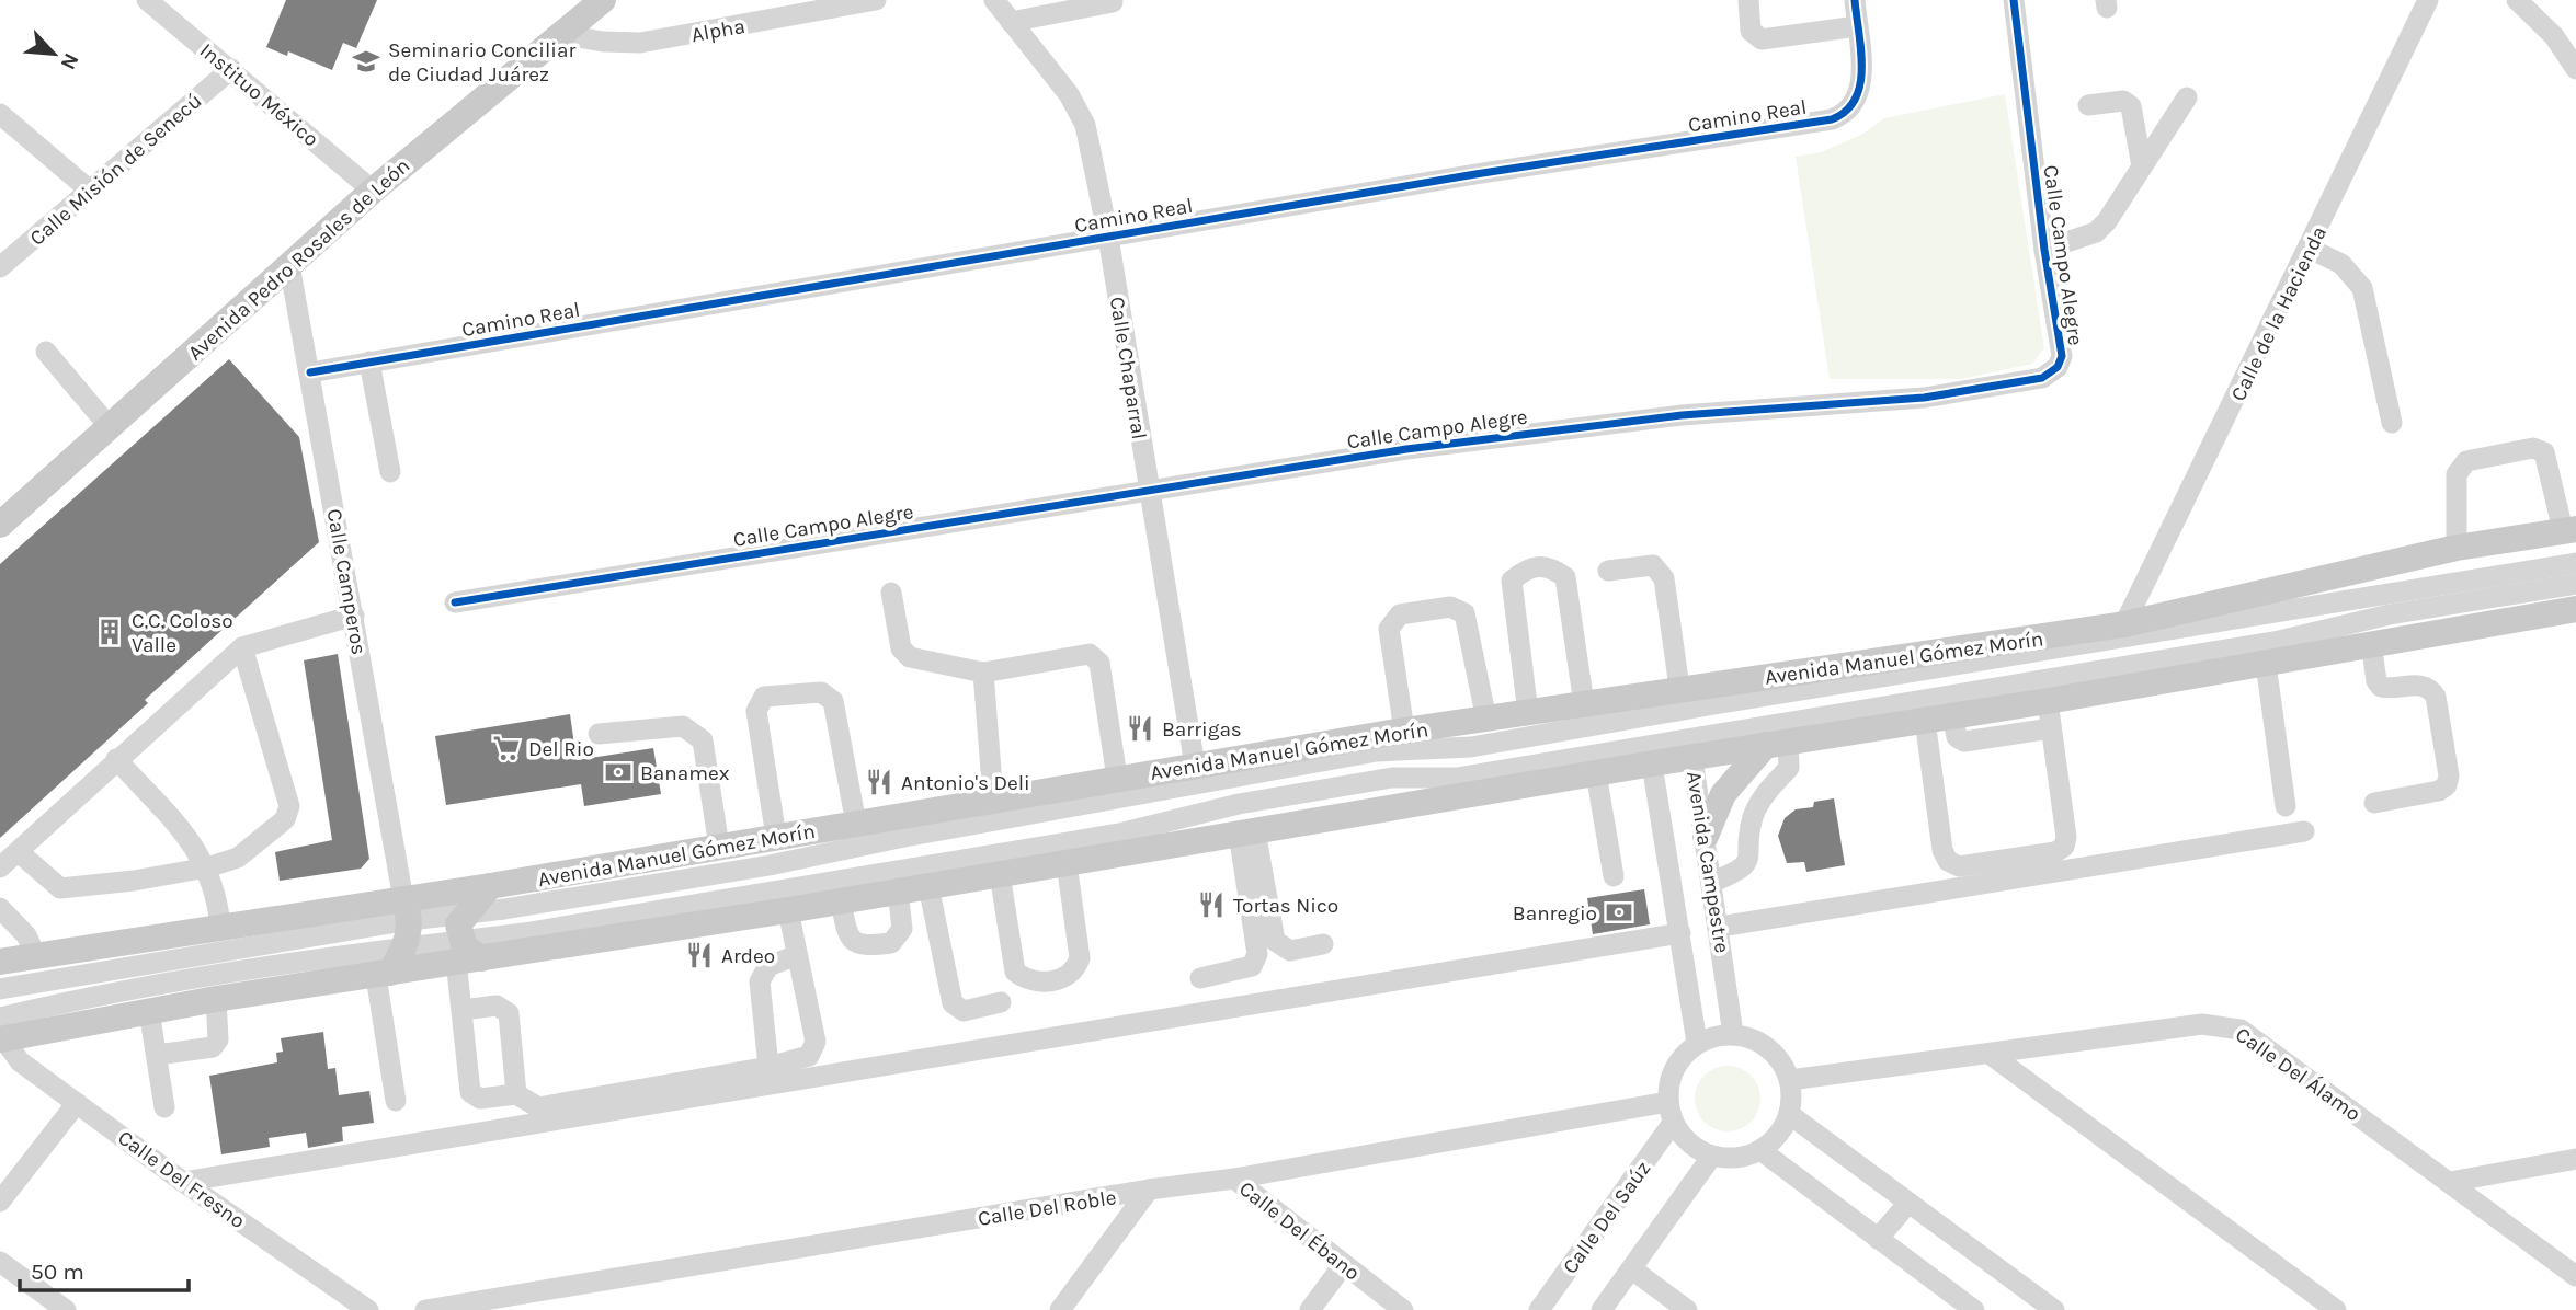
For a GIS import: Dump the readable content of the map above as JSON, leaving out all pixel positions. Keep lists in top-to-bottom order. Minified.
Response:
{"streets":{"main road":["Avenida Pedro Rosales de León","Avenida Manuel Gómez Morín"],"street":["Alpha","Instituo México","Camino Real","Calle Misión de Senecú","Calle Campo Alegre","Calle de la Hacienda","Calle Chaparral","Calle Camperos","Avenida Campestre","Calle Del Álamo","Calle Del Fresno","Calle Del Roble","Calle Del Saúz","Calle Del Ébano"]},"crossings":[["Alpha","Avenida Pedro Rosales de León"],["Instituo México","Calle Misión de Senecú"],["Instituo México","Avenida Pedro Rosales de León"],["Camino Real","Calle Chaparral"],["Camino Real","Calle Camperos"],["Calle Campo Alegre","Calle Chaparral"],["Avenida Pedro Rosales de León","Calle Camperos"],["Calle de la Hacienda","Avenida Manuel Gómez Morín"],["Calle Chaparral","Avenida Manuel Gómez Morín"],["Calle Camperos","Avenida Manuel Gómez Morín"],["Avenida Manuel Gómez Morín","Avenida Campestre"],["Avenida Campestre","Calle Del Álamo"],["Avenida Campestre","Calle Del Roble"],["Avenida Campestre","Calle Del Saúz"],["Calle Del Álamo","Calle Del Roble"],["Calle Del Álamo","Calle Del Saúz"],["Calle Del Roble","Calle Del Saúz"],["Calle Del Roble","Calle Del Ébano"]],"places":{"school or university":["Seminario Conciliar de Ciudad Juárez"],"building":["C.C. Coloso Valle"],"restaurant":["Barrigas","Antonio's Deli","Tortas Nico","Ardeo"],"supermarket":["Del Rio"],"bank":["Banamex","Banregio"]},"scale_bar":"50 m","north":"bottom right"}
